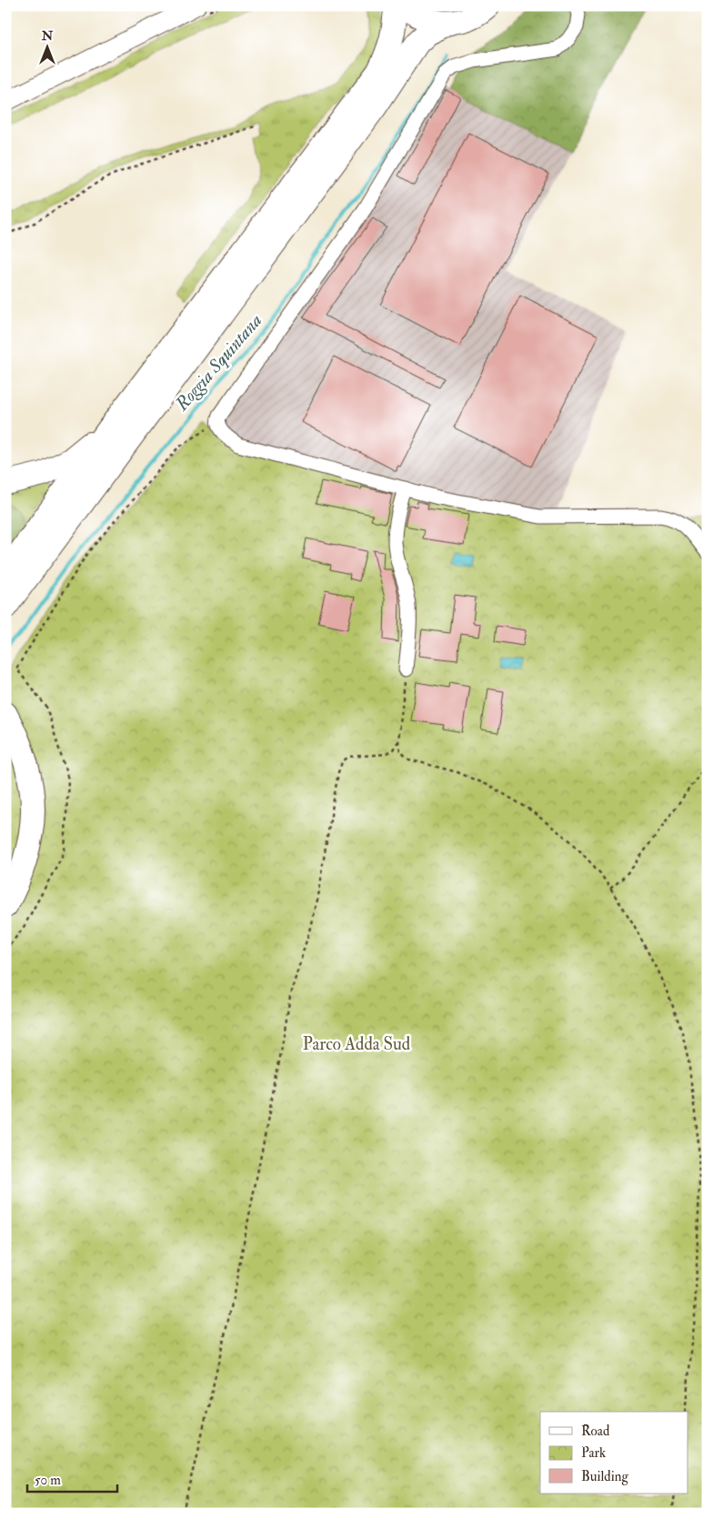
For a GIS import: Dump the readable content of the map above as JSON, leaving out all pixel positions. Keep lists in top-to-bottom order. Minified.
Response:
{"water":["Roggia Squintana"],"parks":["Parco Adda Sud"],"legend":["Road","Park","Building"],"scale_bar":"50 m","north":"top"}
